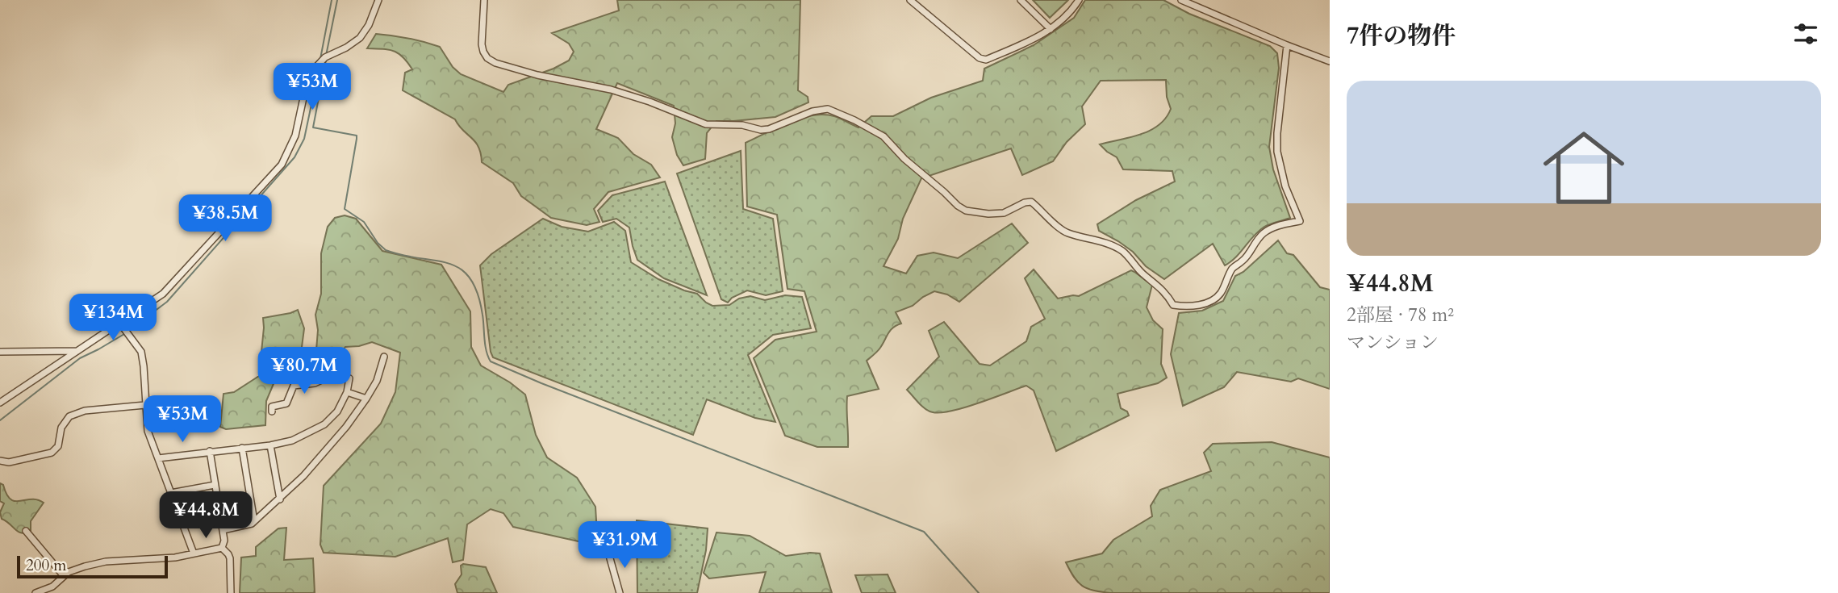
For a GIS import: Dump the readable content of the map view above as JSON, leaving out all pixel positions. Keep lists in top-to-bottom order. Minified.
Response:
{"scale_bar":"200 m","page":{"heading":"7件の物件","price":["¥53M","¥38.5M","¥134M","¥80.7M","¥53M","¥44.8M","¥31.9M"],"list":[{"name":"¥44.8M","note":"2部屋 · 78 m² · マンション"}],"scale":"200 m"}}
